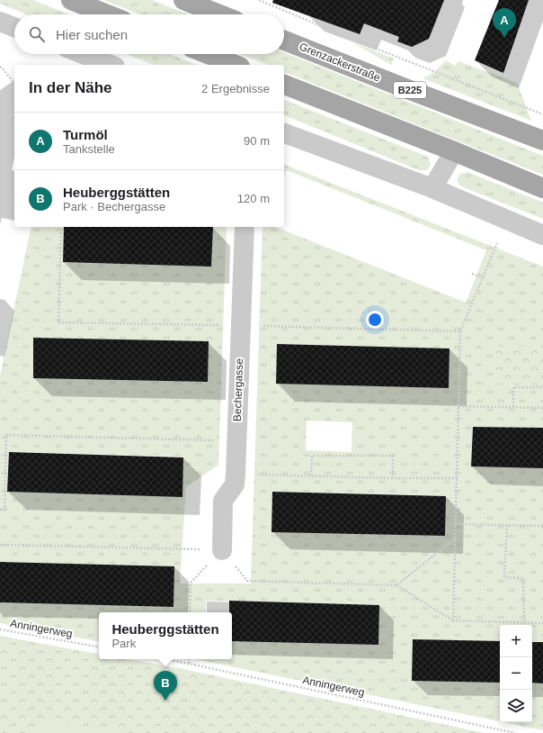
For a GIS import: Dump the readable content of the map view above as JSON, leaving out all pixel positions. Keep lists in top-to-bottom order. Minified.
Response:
{"streets":{"main road":["Grenzackerstraße","B225"],"street":["Bechergasse"],"path":["Anningerweg"]},"page":{"pins":["A","B"],"search":"Hier suchen","heading":["In der Nähe","2 Ergebnisse"],"list":[{"mark":"A","name":"Turmöl","note":"Tankstelle","value":"90 m"},{"mark":"B","name":"Heuberggstätten","note":"Park · Bechergasse","value":"120 m"}],"popup":["Heuberggstätten","Park"],"map_buttons":["+","−"]}}
